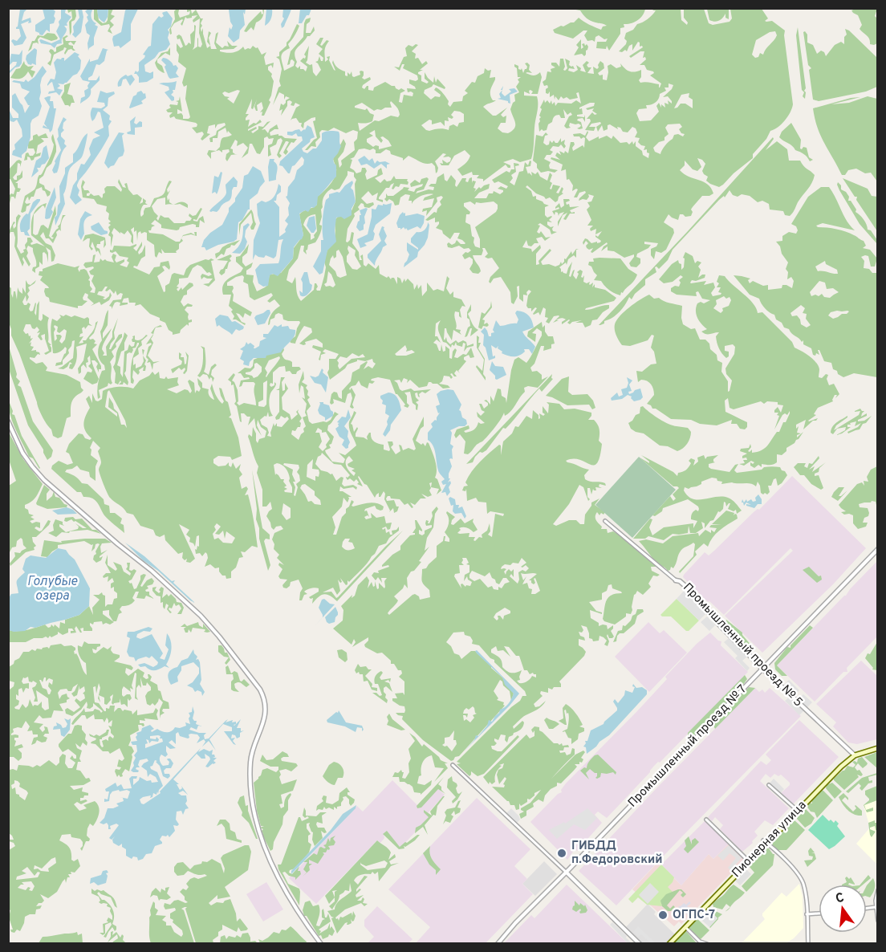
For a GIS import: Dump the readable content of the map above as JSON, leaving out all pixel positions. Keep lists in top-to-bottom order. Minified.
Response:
{"streets":{"main road":["Пионерная улица"],"street":["Промышленный проезд № 5","Промышленный проезд № 7"]},"crossings":[["Промышленный проезд № 5","Промышленный проезд № 7"],["Промышленный проезд № 5","Пионерная улица"]],"water":["Голубые озера"],"places":["ГИБДД п.Федоровский","ОГПС-7"],"north":"top"}
